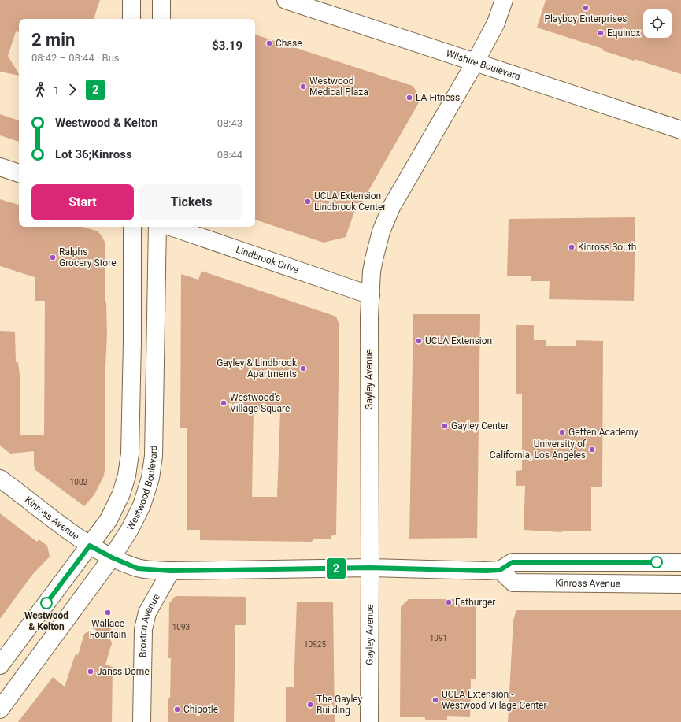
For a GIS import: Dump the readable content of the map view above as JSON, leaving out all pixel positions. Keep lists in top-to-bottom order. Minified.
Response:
{"streets":{"street":["Wilshire Boulevard","Lindbrook Drive","Gayley Avenue","Westwood Boulevard","Kinross Avenue","Broxton Avenue"]},"crossings":[["Wilshire Boulevard","Gayley Avenue"],["Lindbrook Drive","Gayley Avenue"],["Gayley Avenue","Kinross Avenue"],["Westwood Boulevard","Kinross Avenue"],["Kinross Avenue","Broxton Avenue"]],"places":["Playboy Enterprises","Equinox","Chase","Westwood Medical Plaza","LA Fitness","UCLA Extension Lindbrook Center","Kinross South","Ralphs Grocery Store","UCLA Extension","Gayley & Lindbrook Apartments","Westwood's Village Square","Gayley Center","Geffen Academy","University of California, Los Angeles","Fatburger","Westwood & Kelton","Wallace Fountain","Janss Dome","UCLA Extension - Westwood Village Center","The Gayley Building","Chipotle"],"lines":["bus line 2"],"house_numbers":["1002","1093","1091","10925"],"page":{"on_map":"2","heading":["2 min","08:42 – 08:44 · Bus","$3.19"],"legs":["1","2"],"list":[{"name":"Westwood & Kelton","value":"08:43"},{"name":"Lot 36;Kinross","value":"08:44"}],"buttons":["Start","Tickets"]}}
